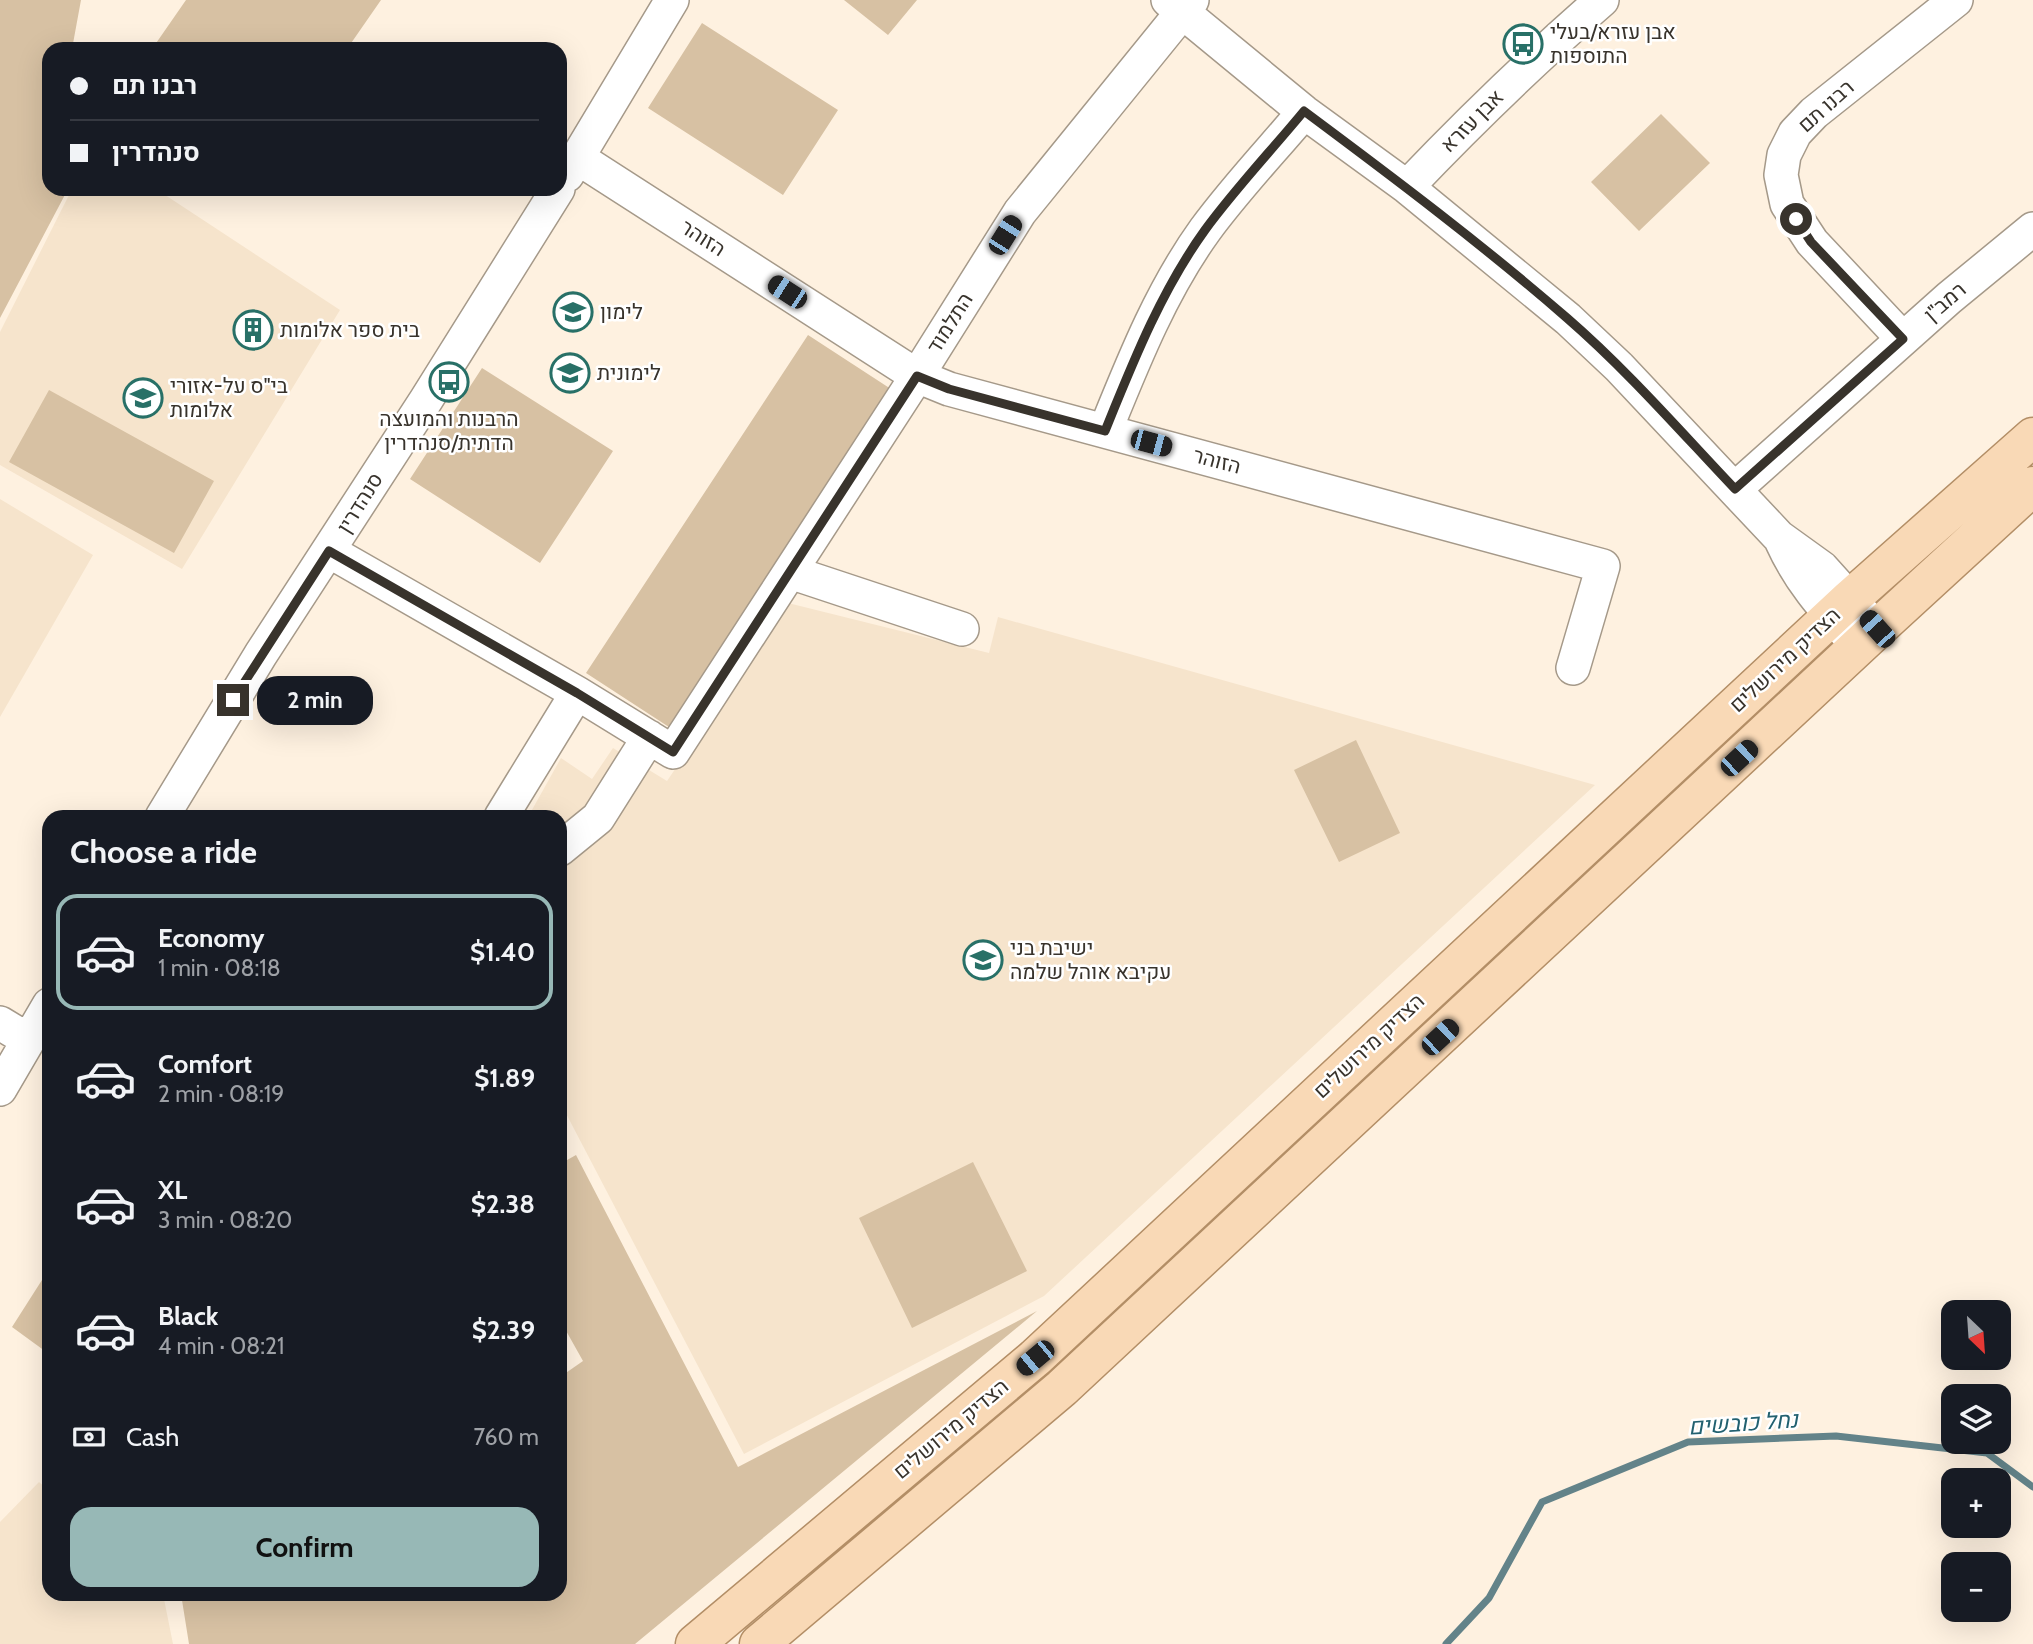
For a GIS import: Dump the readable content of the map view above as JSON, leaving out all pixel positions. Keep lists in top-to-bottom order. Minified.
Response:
{"streets":{"main road":["הצדיק מירושלים"],"street":["רבנו תם","אבן עזרא","הזוהר","רמב\"ן","התלמוד","סנהדרין"]},"crossings":[["רבנו תם","רמב\"ן"],["הזוהר","התלמוד"],["הזוהר","סנהדרין"],["התלמוד","סנהדרין"]],"water":["נחל כובשים"],"places":{"bus stop":["אבן עזרא/בעלי התוספות","הרבנות והמועצה הדתית/סנהדרין"],"school or university":["לימון","לימונית","בי\"ס על-אזורי אלומות","ישיבת בני עקיבא אוהל שלמה"],"building":["בית ספר אלומות"]},"north":"bottom right","page":{"banner":["רבנו תם","סנהדרין"],"bubble":"2 min","heading":"Choose a ride","list":[{"name":"Economy","note":"1 min · 08:18","value":"$1.40"},{"name":"Comfort","note":"2 min · 08:19","value":"$1.89"},{"name":"XL","note":"3 min · 08:20","value":"$2.38"},{"name":"Black","note":"4 min · 08:21","value":"$2.39"}],"map_buttons":["+","−"],"pay":["Cash","760 m"],"buttons":"Confirm"}}
